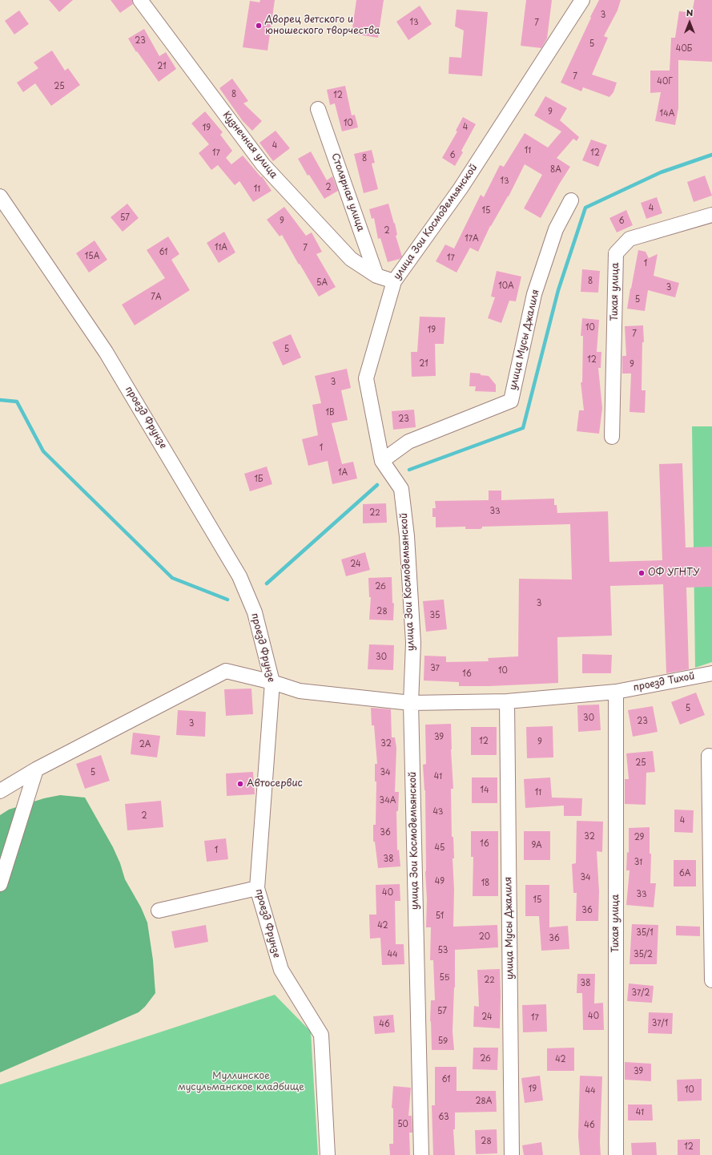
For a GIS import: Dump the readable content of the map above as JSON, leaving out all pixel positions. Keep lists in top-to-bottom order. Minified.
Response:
{"streets":{"street":["Кузнечная улица","Столярная улица","улица Зои Космодемьянской","Тихая улица","улица Мусы Джалиля","проезд Фрунзе","проезд Тихой"]},"crossings":[["Кузнечная улица","Столярная улица"],["Кузнечная улица","улица Зои Космодемьянской"],["улица Зои Космодемьянской","улица Мусы Джалиля"],["улица Зои Космодемьянской","проезд Тихой"],["Тихая улица","проезд Тихой"],["улица Мусы Джалиля","проезд Тихой"],["проезд Фрунзе","проезд Тихой"]],"parks":["Муллинское мусульманское кладбище"],"places":["Дворец детского и юношеского творчества","ОФ УГНТУ","Автосервис"],"house_numbers":["3","13","7","23","5","40Б","21","7","40Г","25","8","12","9","14А","10","4","19","4","11","17","12","6","8","8А","13","2","11","4","15","57","9","6","2","17А","11А","7","61","15А","17","1","8","5А","10А","3","7А","5","10","19","7","5","12","21","9","3","1В","23","1","1А","1Б","33","22","24","26","3","28","35","30","37","10","16","5","30","23","3","39","12","9","32","2А","25","5","34","41","14","11","34А","43","2","4","36","32","29","16","9А","45","1","38","31","6А","34","49","18","40","33","15","36","51","42","35/1","20","36","53","44","35/2","55","22","38","37/2","57","40","24","17","37/1","46","59","26","42","39","61","19","10","44","28А","41","63","50","46","28","12"],"north":"top"}
